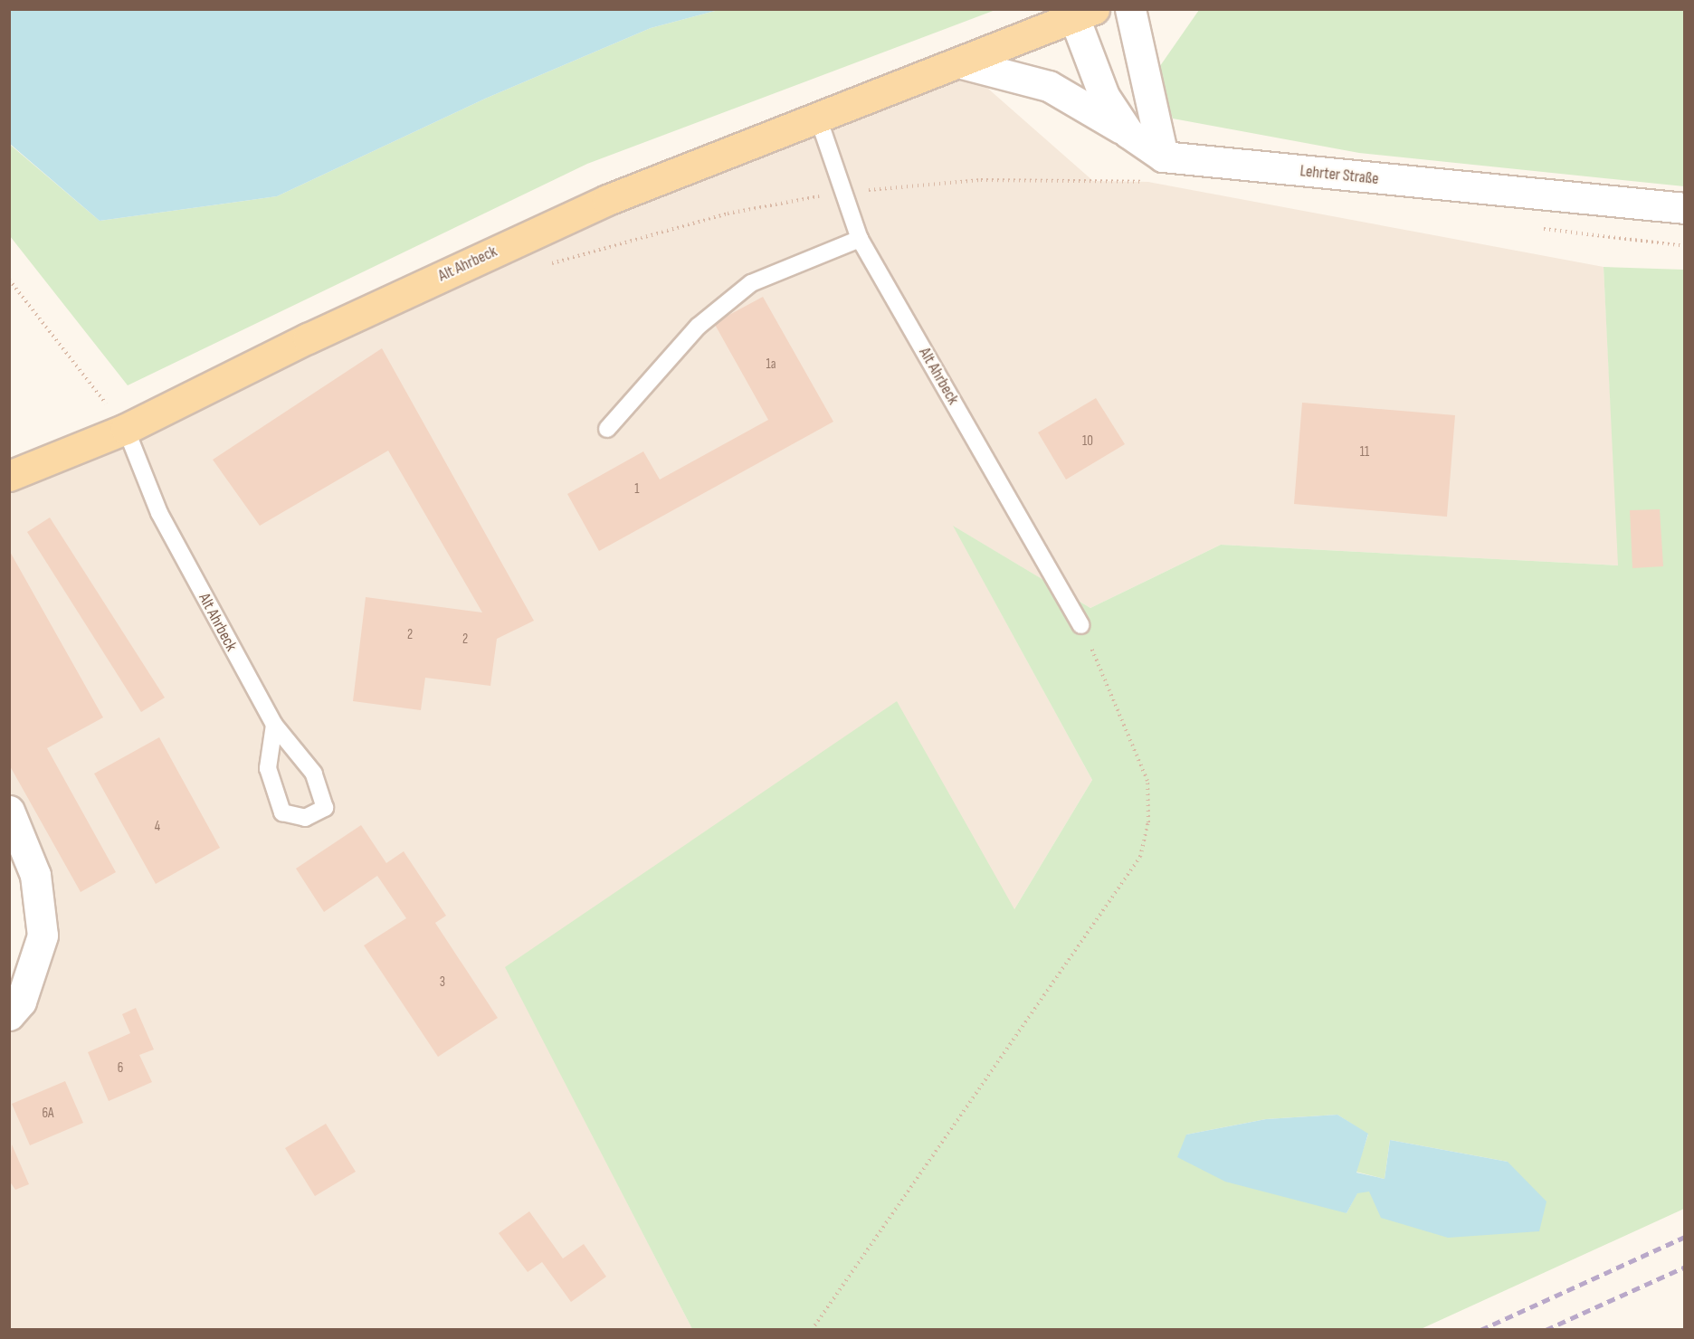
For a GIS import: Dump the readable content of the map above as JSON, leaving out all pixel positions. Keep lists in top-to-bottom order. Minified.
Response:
{"streets":{"main road":["Alt Ahrbeck"],"street":["Lehrter Straße"]},"crossings":[["Lehrter Straße","Alt Ahrbeck"]],"house_numbers":["1a","10","11","1","2","2","4","3","6","6A"]}
